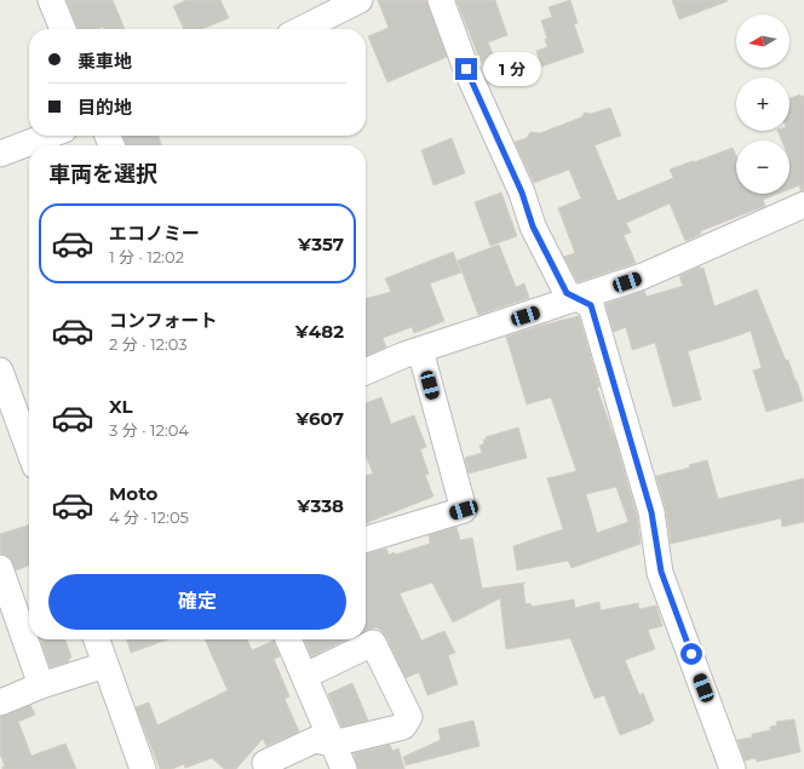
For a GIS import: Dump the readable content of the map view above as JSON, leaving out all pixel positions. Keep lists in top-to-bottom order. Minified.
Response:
{"north":"left","page":{"map_buttons":["+","−"],"banner":["乗車地","目的地"],"bubble":"1 分","heading":"車両を選択","list":[{"name":"エコノミー","note":"1 分 · 12:02","value":"¥357"},{"name":"コンフォート","note":"2 分 · 12:03","value":"¥482"},{"name":"XL","note":"3 分 · 12:04","value":"¥607"},{"name":"Moto","note":"4 分 · 12:05","value":"¥338"}],"buttons":"確定"}}
